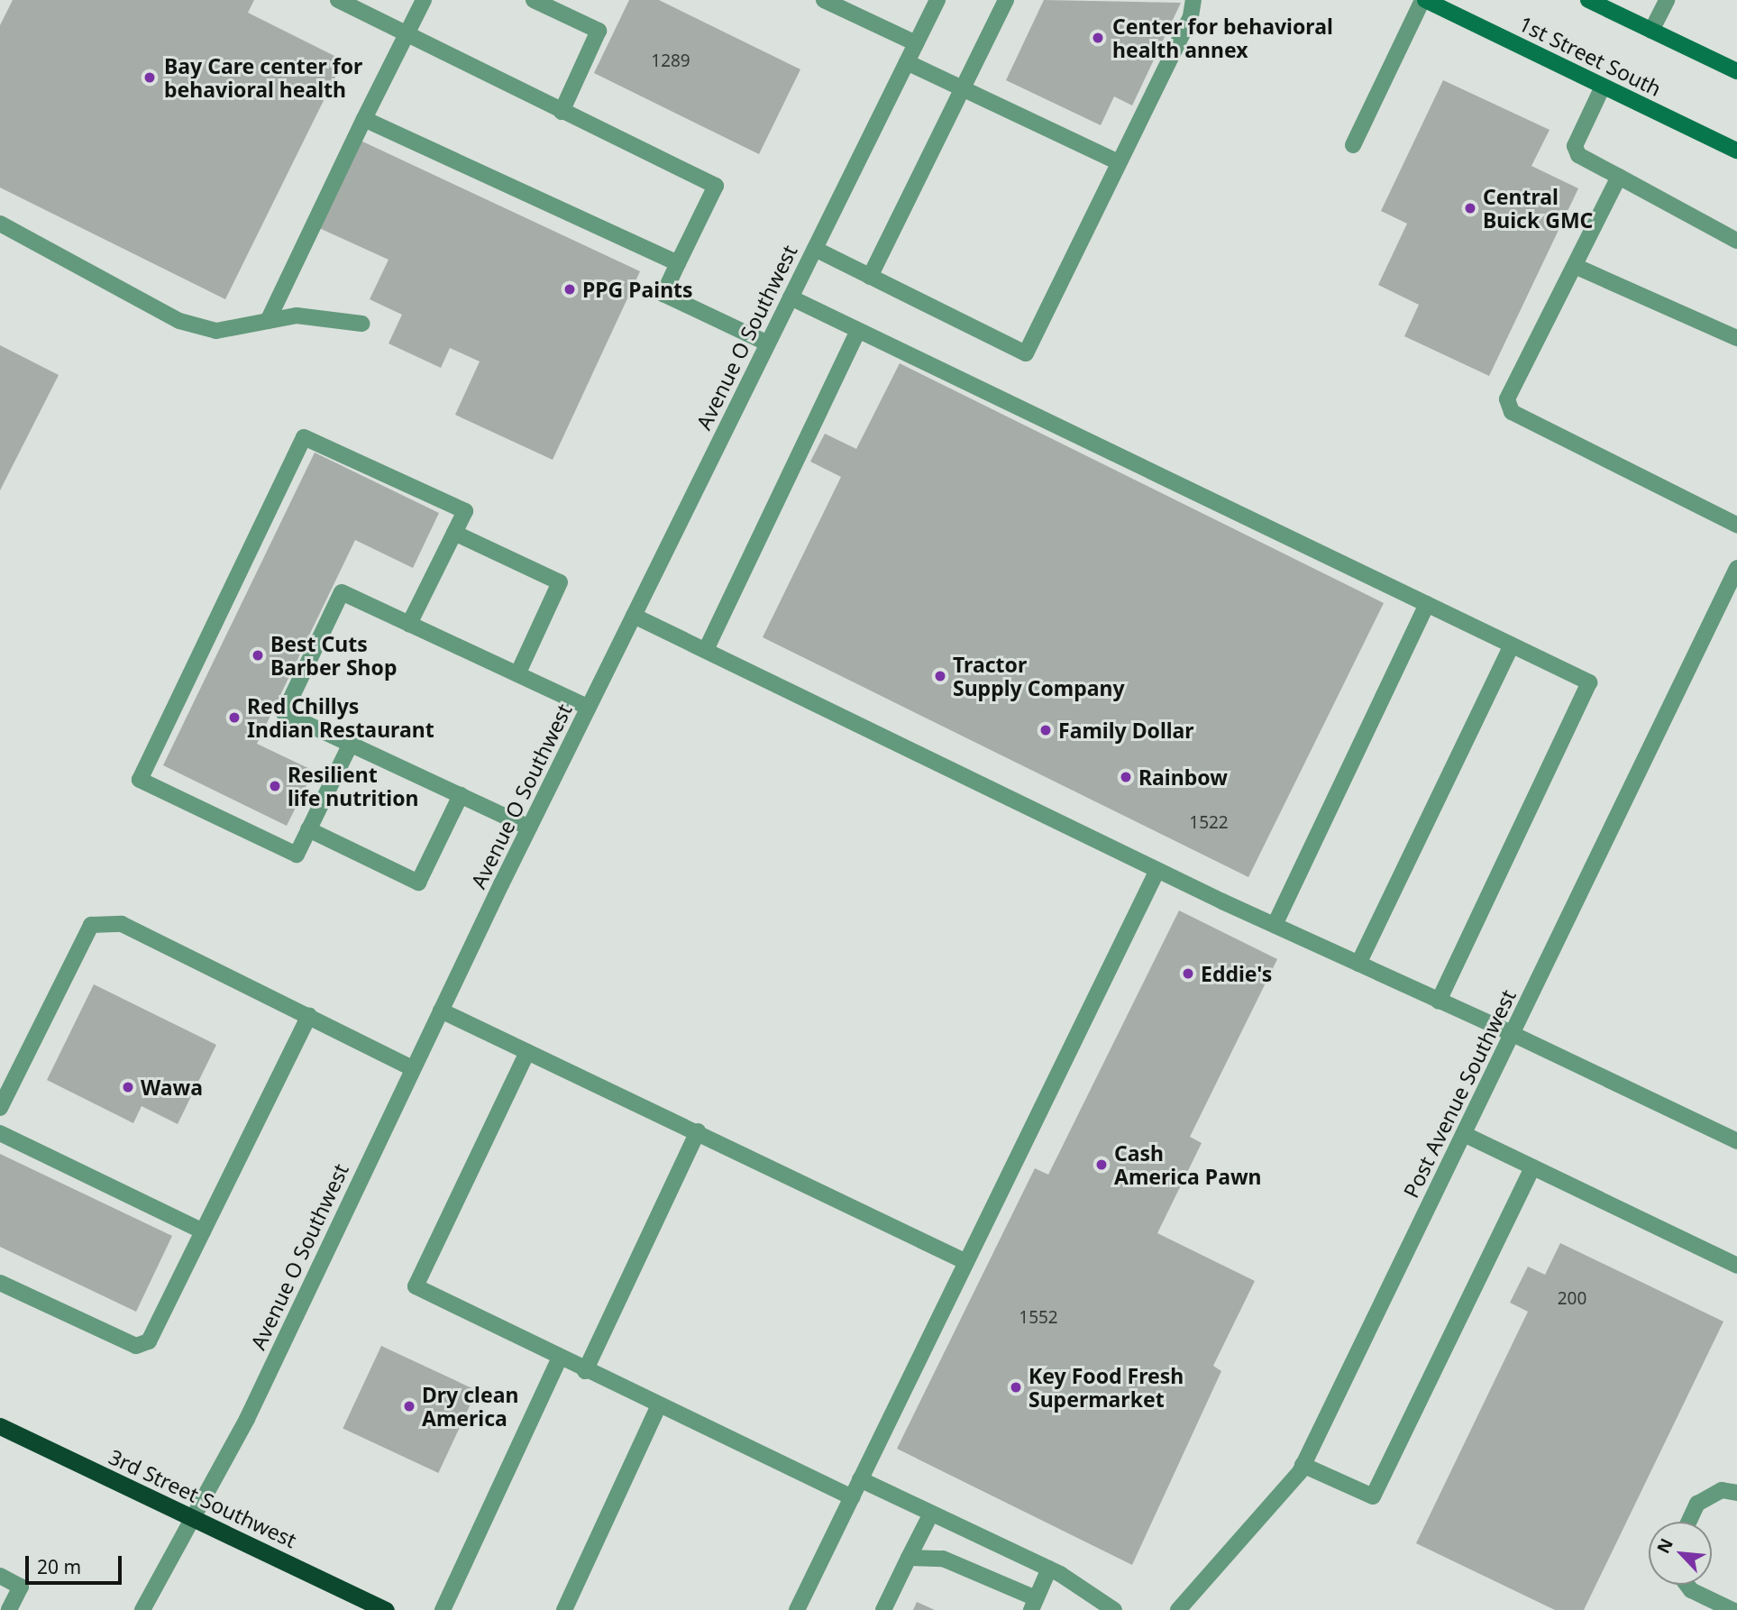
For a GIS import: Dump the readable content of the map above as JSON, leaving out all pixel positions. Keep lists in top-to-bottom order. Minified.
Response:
{"streets":{"highway":["3rd Street Southwest"],"main road":["1st Street South"],"street":["Avenue O Southwest","Post Avenue Southwest"]},"crossings":[["Avenue O Southwest","3rd Street Southwest"]],"places":["Center for behavioral health annex","Bay Care center for behavioral health","Central Buick GMC","PPG Paints","Best Cuts Barber Shop","Tractor Supply Company","Red Chillys Indian Restaurant","Family Dollar","Rainbow","Resilient life nutrition","Eddie's","Wawa","Cash America Pawn","Key Food Fresh Supermarket","Dry clean America"],"house_numbers":["1289","1522","200","1552"],"scale_bar":"20 m","north":"top left"}
